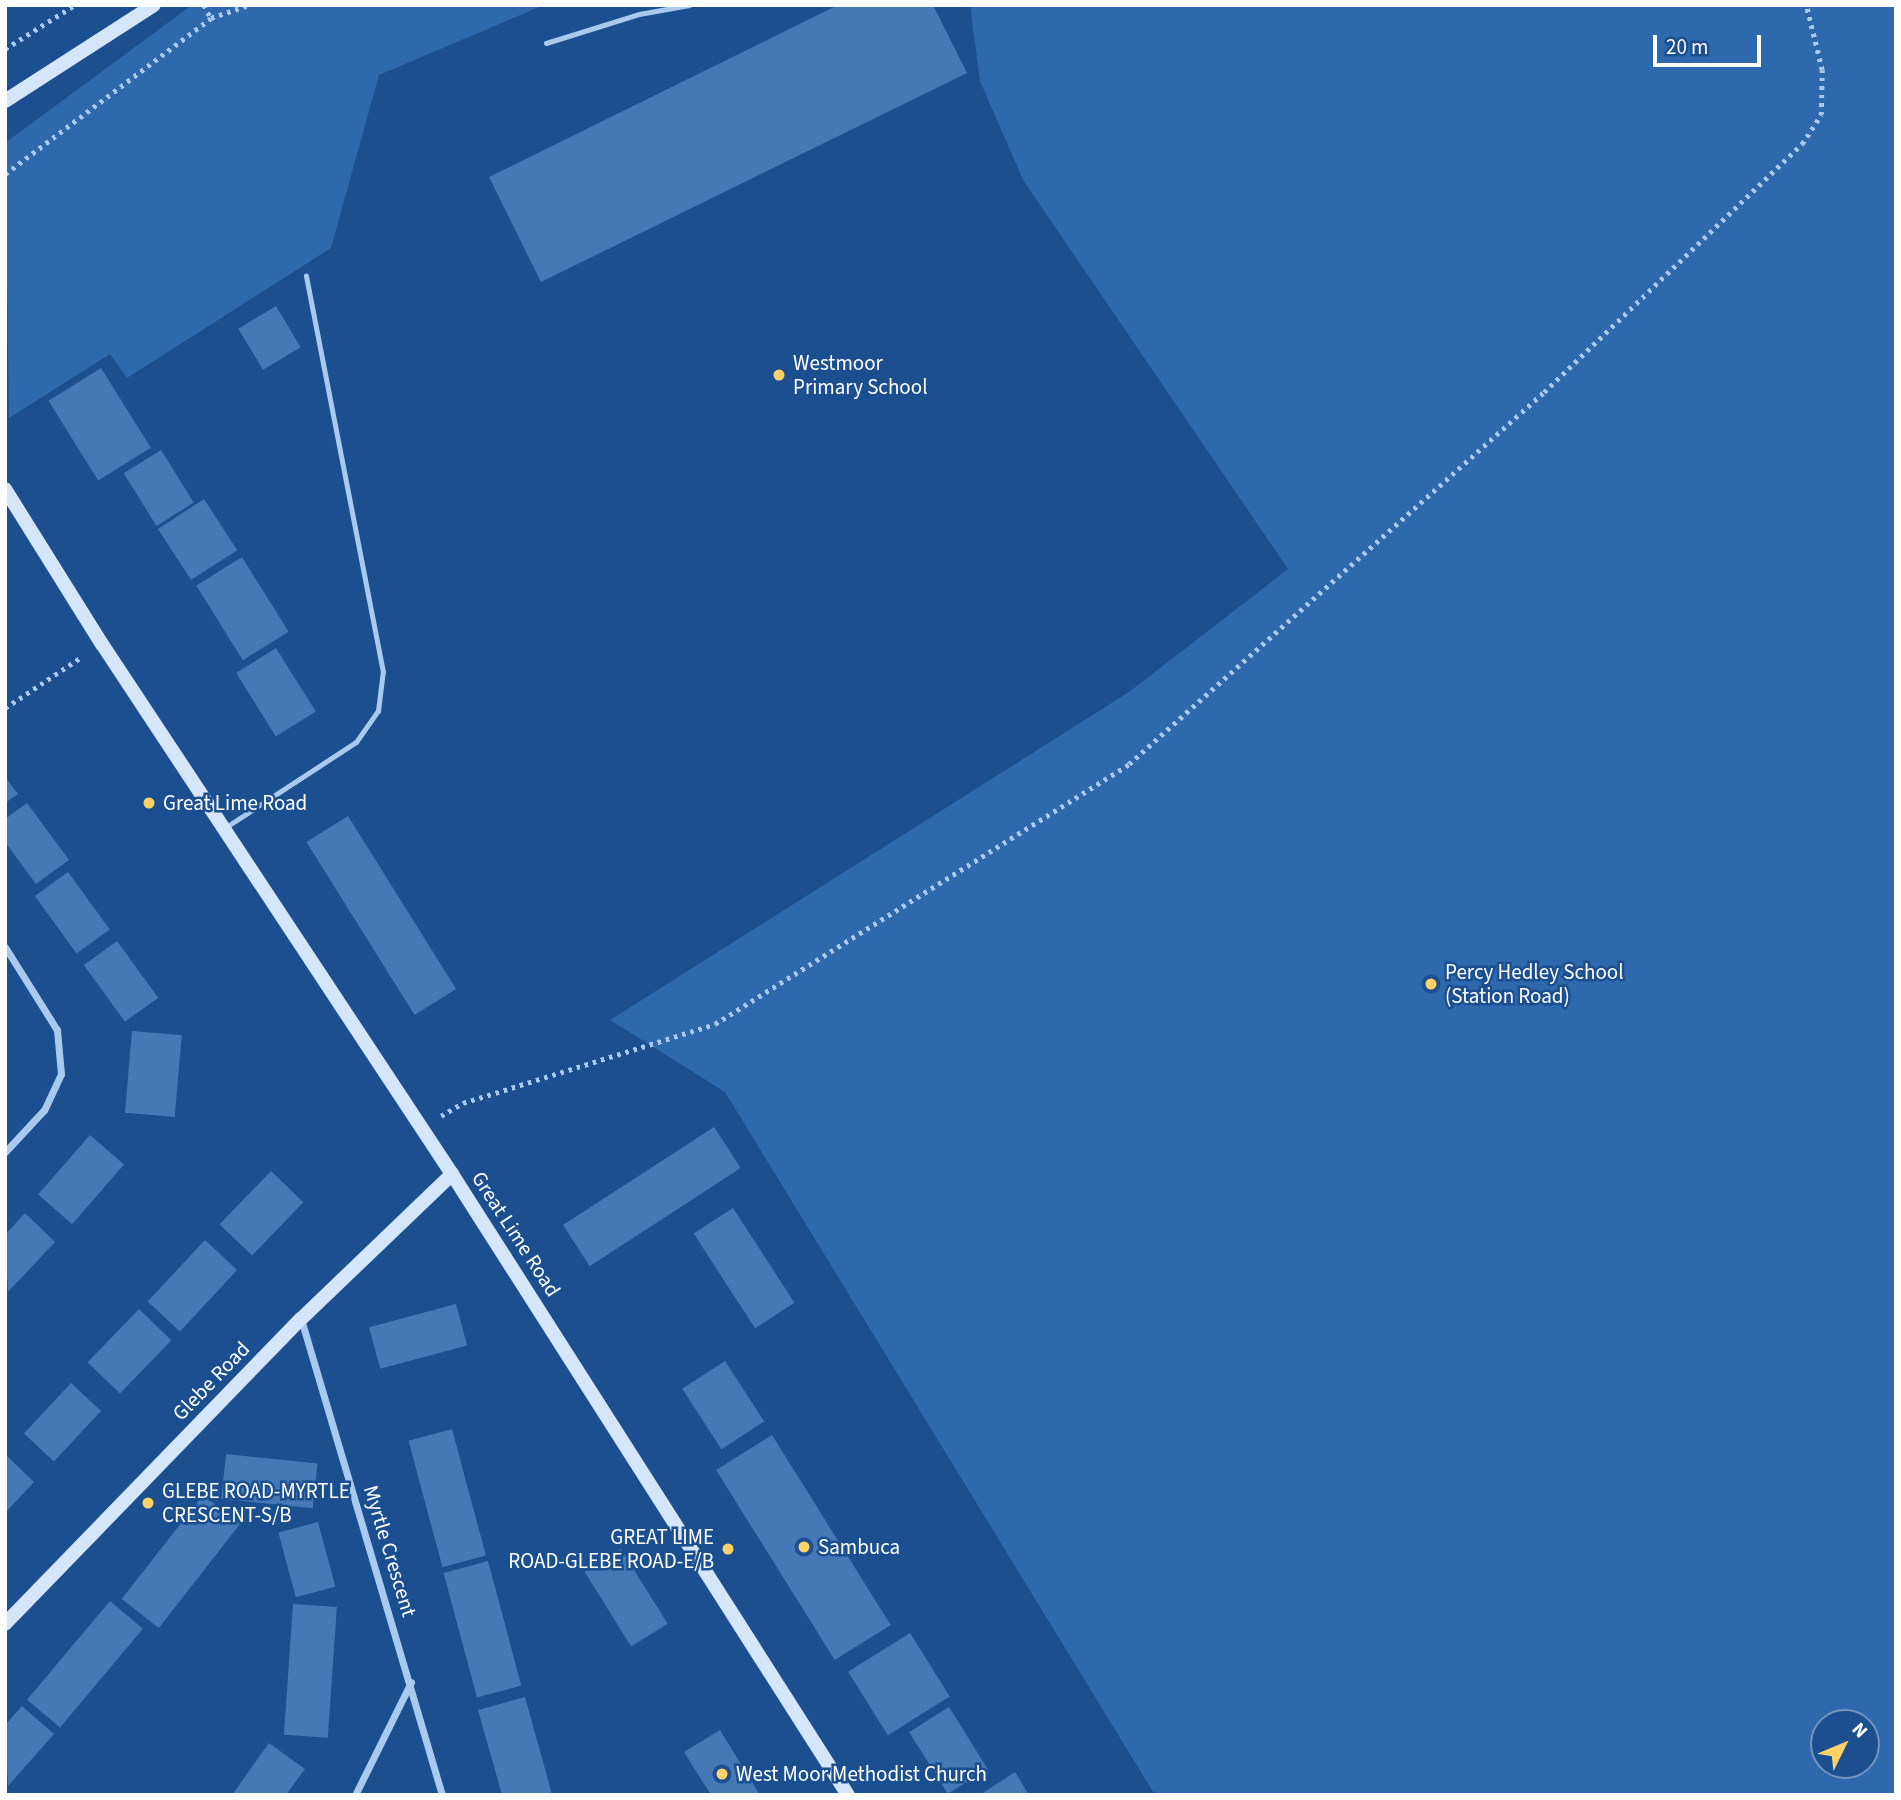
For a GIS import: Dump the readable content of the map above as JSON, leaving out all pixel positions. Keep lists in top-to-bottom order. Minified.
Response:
{"streets":{"main road":["Great Lime Road","Glebe Road"],"street":["Myrtle Crescent"]},"crossings":[["Great Lime Road","Glebe Road"],["Glebe Road","Myrtle Crescent"]],"places":["Westmoor Primary School","Great Lime Road","Percy Hedley School (Station Road)","GLEBE ROAD-MYRTLE CRESCENT-S/B","Sambuca","GREAT LIME ROAD-GLEBE ROAD-E/B","West Moor Methodist Church"],"scale_bar":"20 m","north":"top right"}
